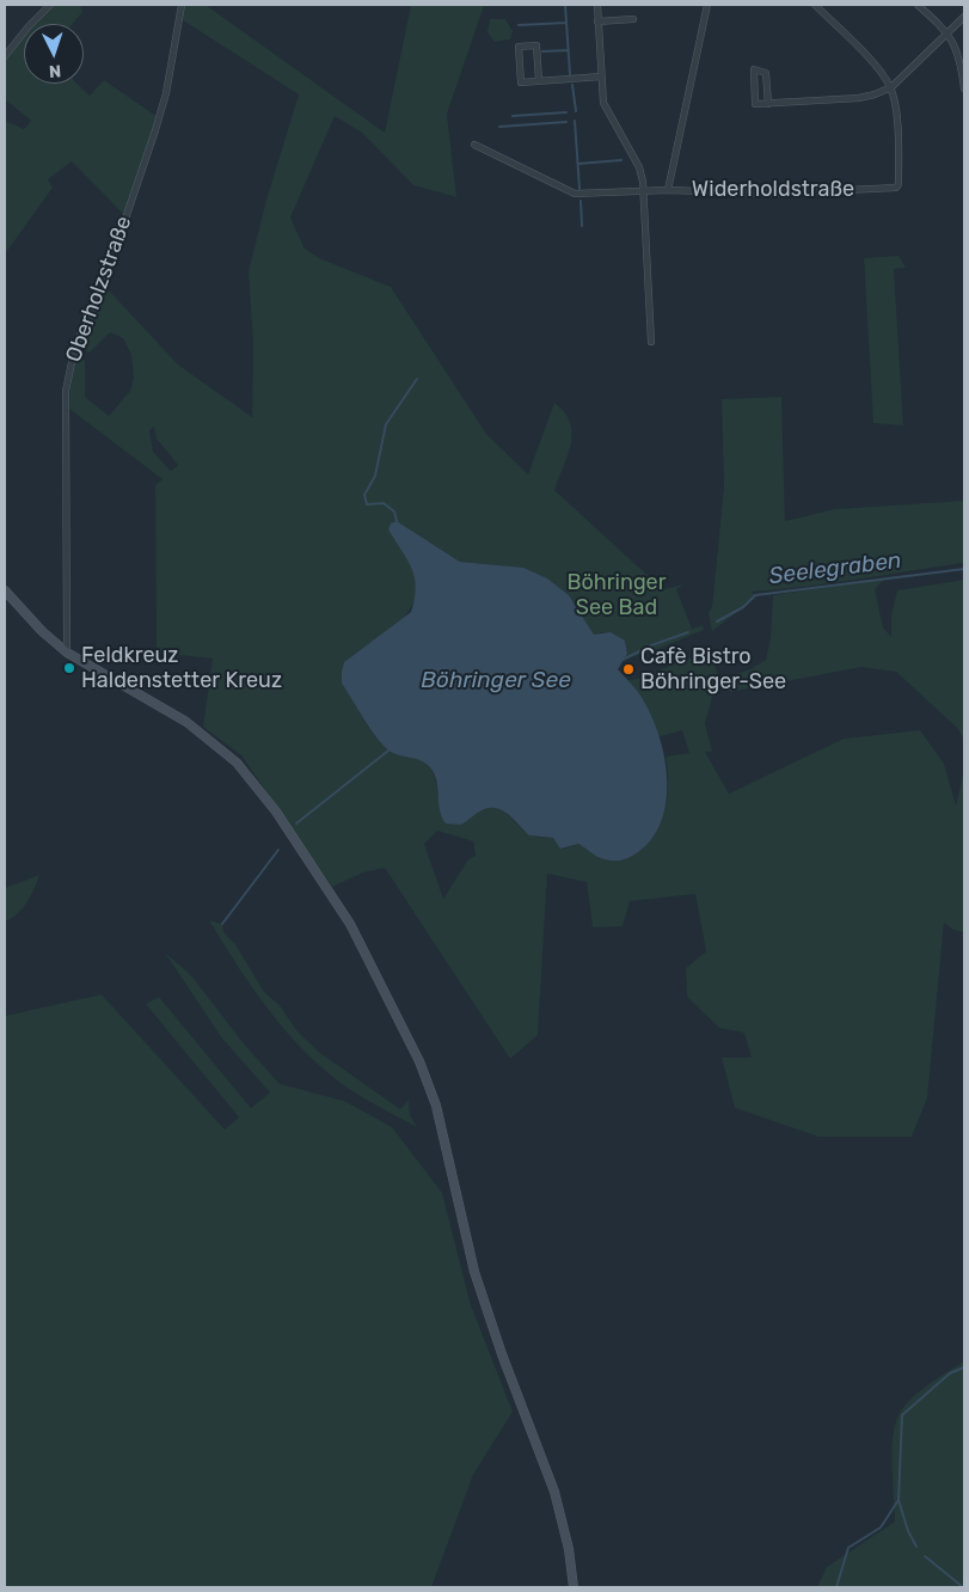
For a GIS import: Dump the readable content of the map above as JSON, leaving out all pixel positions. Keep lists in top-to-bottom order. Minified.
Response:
{"streets":{"street":["Widerholdstraße","Oberholzstraße"]},"water":["Seelegraben","Böhringer See"],"parks":["Böhringer See Bad"],"places":["Feldkreuz Haldenstetter Kreuz","Cafè Bistro Böhringer-See"],"north":"bottom"}
